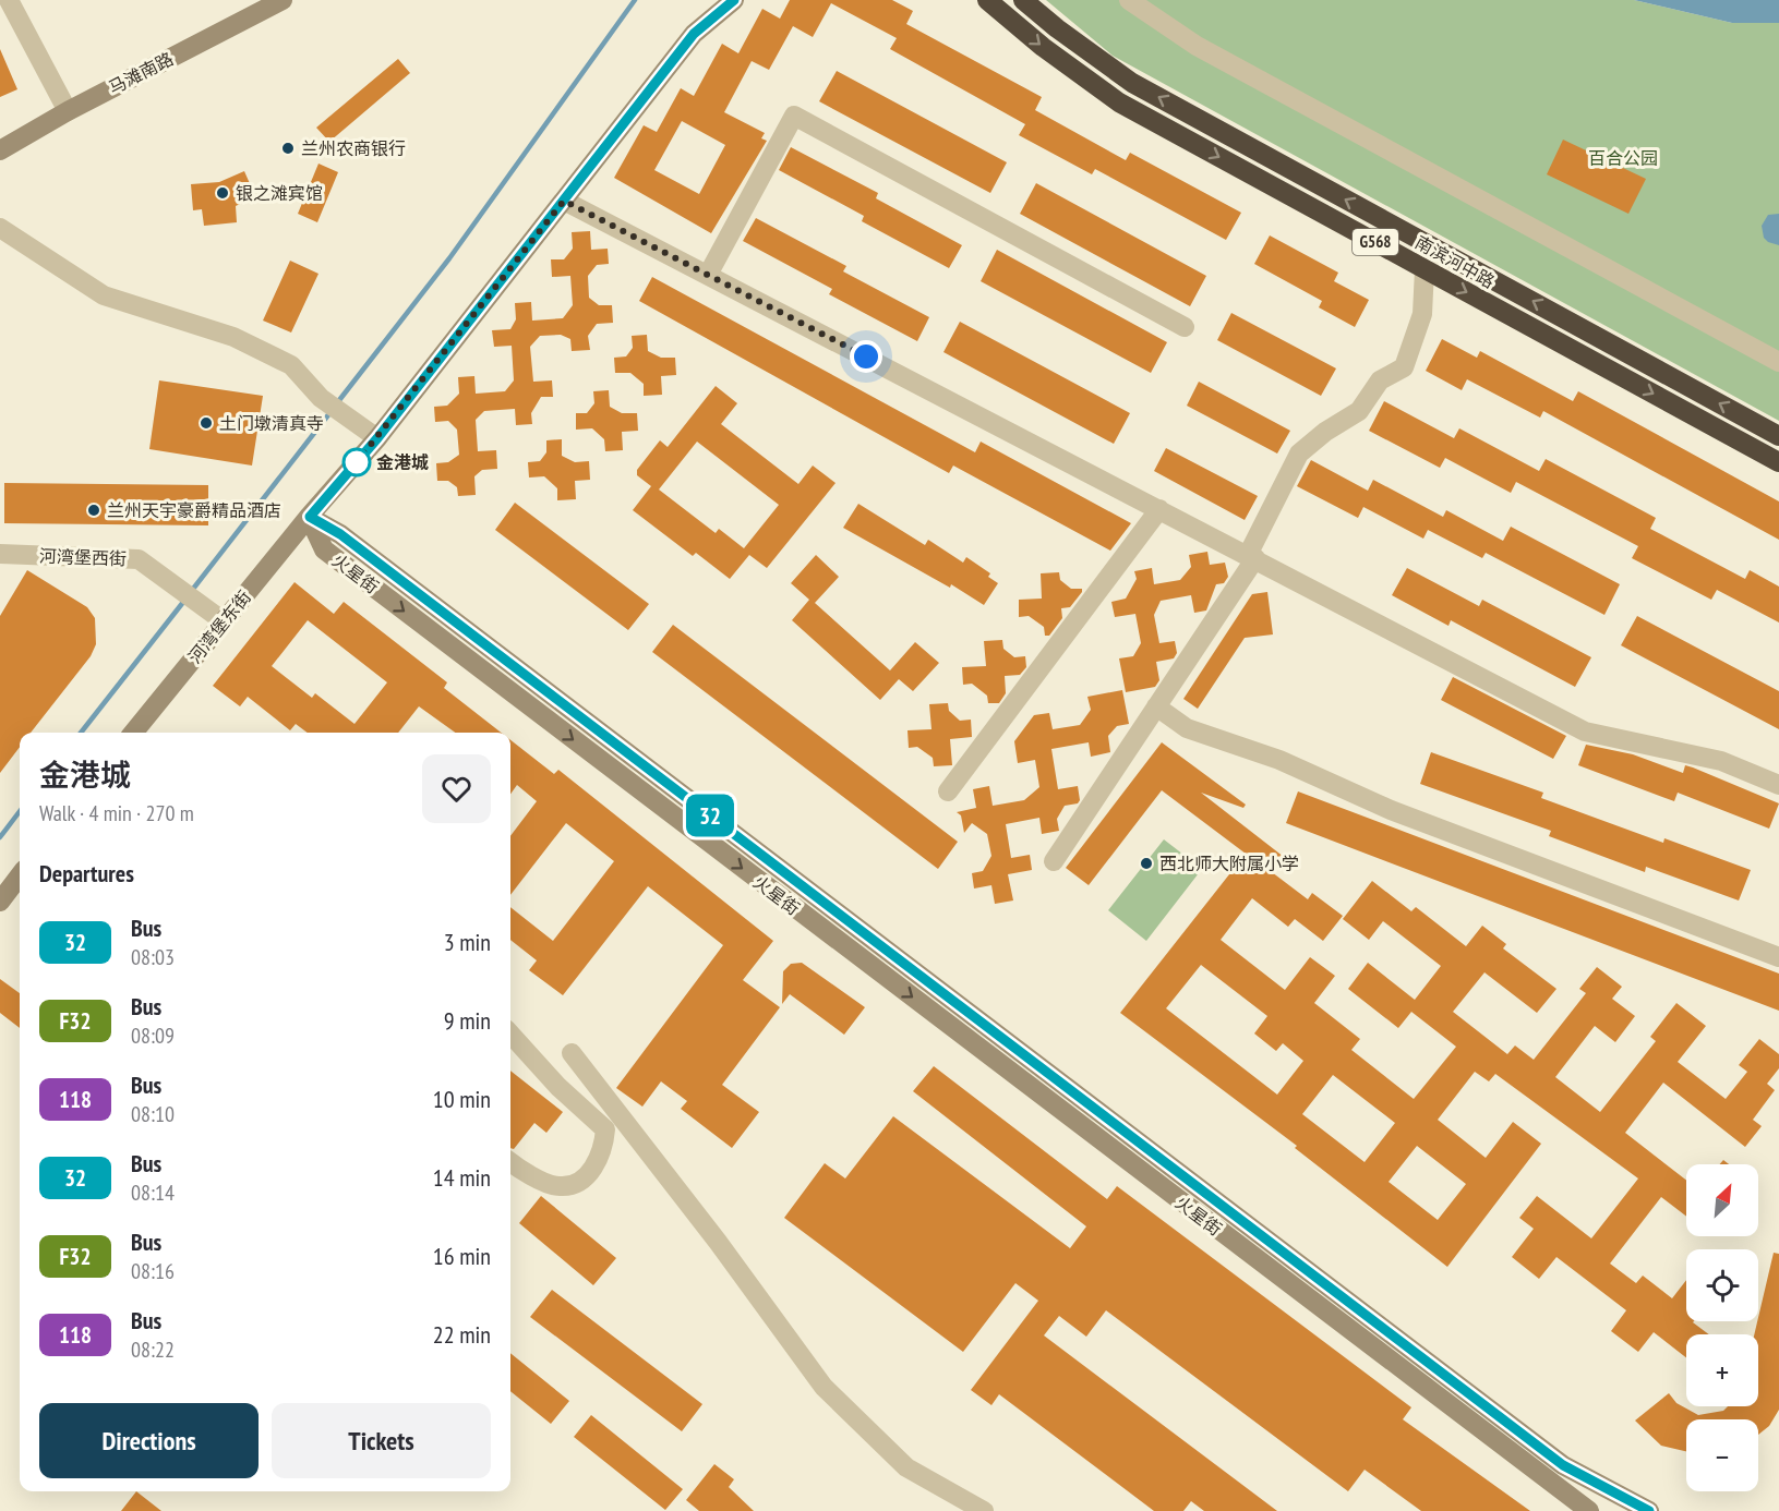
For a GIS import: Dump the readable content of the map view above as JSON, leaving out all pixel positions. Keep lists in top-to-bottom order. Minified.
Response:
{"streets":{"highway":["G568","南滨河中路"],"street":["马滩南路","河湾堡西街","火星街","河湾堡东街"]},"crossings":[["河湾堡西街","河湾堡东街"],["火星街","河湾堡东街"]],"parks":["百合公园"],"places":["兰州农商银行","银之滩宾馆","土门墩清真寺","金港城","兰州天宇豪爵精品酒店","西北师大附属小学"],"lines":["bus line 32"],"north":"top right","page":{"on_map":"32","heading":[["金港城","Walk · 4 min · 270 m"],"Departures"],"list":[{"mark":"32","name":"Bus","note":"08:03","value":"3 min"},{"mark":"F32","name":"Bus","note":"08:09","value":"9 min"},{"mark":"118","name":"Bus","note":"08:10","value":"10 min"},{"mark":"32","name":"Bus","note":"08:14","value":"14 min"},{"mark":"F32","name":"Bus","note":"08:16","value":"16 min"},{"mark":"118","name":"Bus","note":"08:22","value":"22 min"}],"map_buttons":["+","−"],"buttons":["Directions","Tickets"]}}
